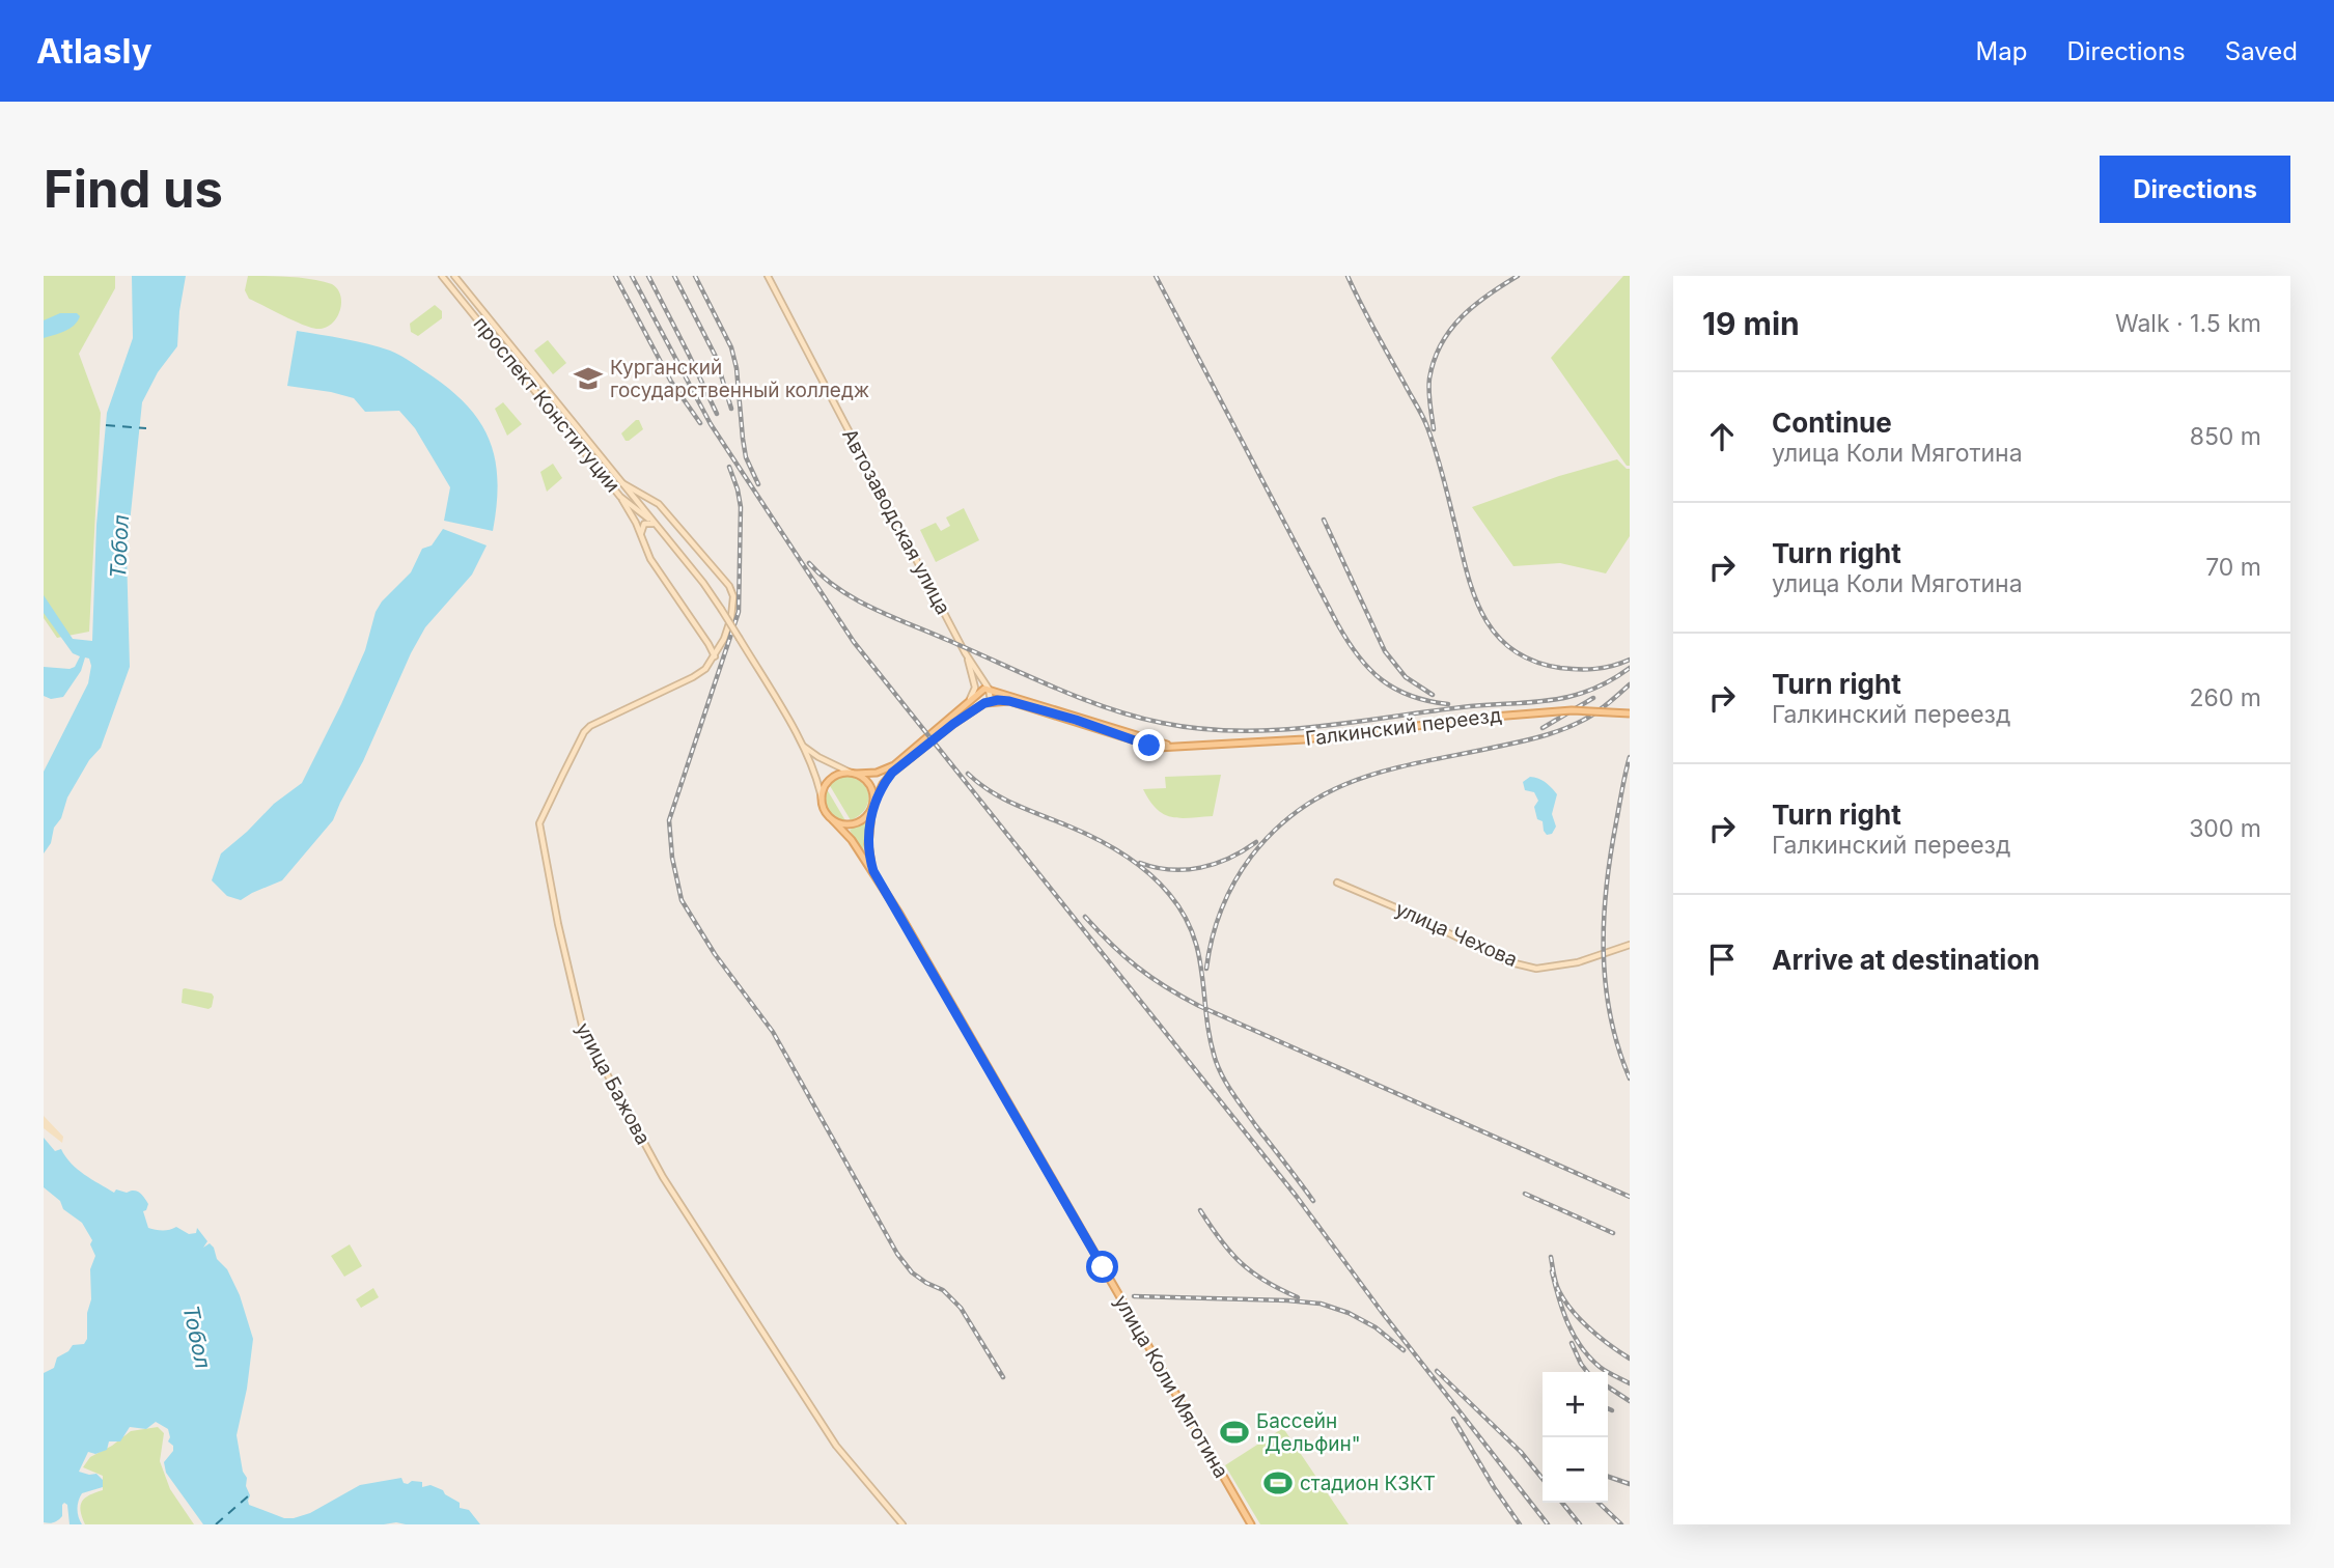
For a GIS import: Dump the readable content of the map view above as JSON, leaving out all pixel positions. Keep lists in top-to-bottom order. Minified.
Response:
{"streets":{"main road":["проспект Конституции","Автозаводская улица","Галкинский переезд","улица Чехова","улица Бажова","улица Коли Мяготина"]},"crossings":[["проспект Конституции","улица Коли Мяготина"]],"water":["Тобол"],"places":{"school or university":["Курганский государственный колледж"],"sports":["Бассейн \"Дельфин\"","стадион КЗКТ"]},"page":{"header":"Atlasly","nav":["Map","Directions","Saved"],"buttons":"Directions","title":"Find us","heading":["19 min","Walk · 1.5 km"],"list":[["Continue","улица Коли Мяготина","850 m"],["Turn right","улица Коли Мяготина","70 m"],["Turn right","Галкинский переезд","260 m"],["Turn right","Галкинский переезд","300 m"],"Arrive at destination"],"map_buttons":["+","−"]}}
